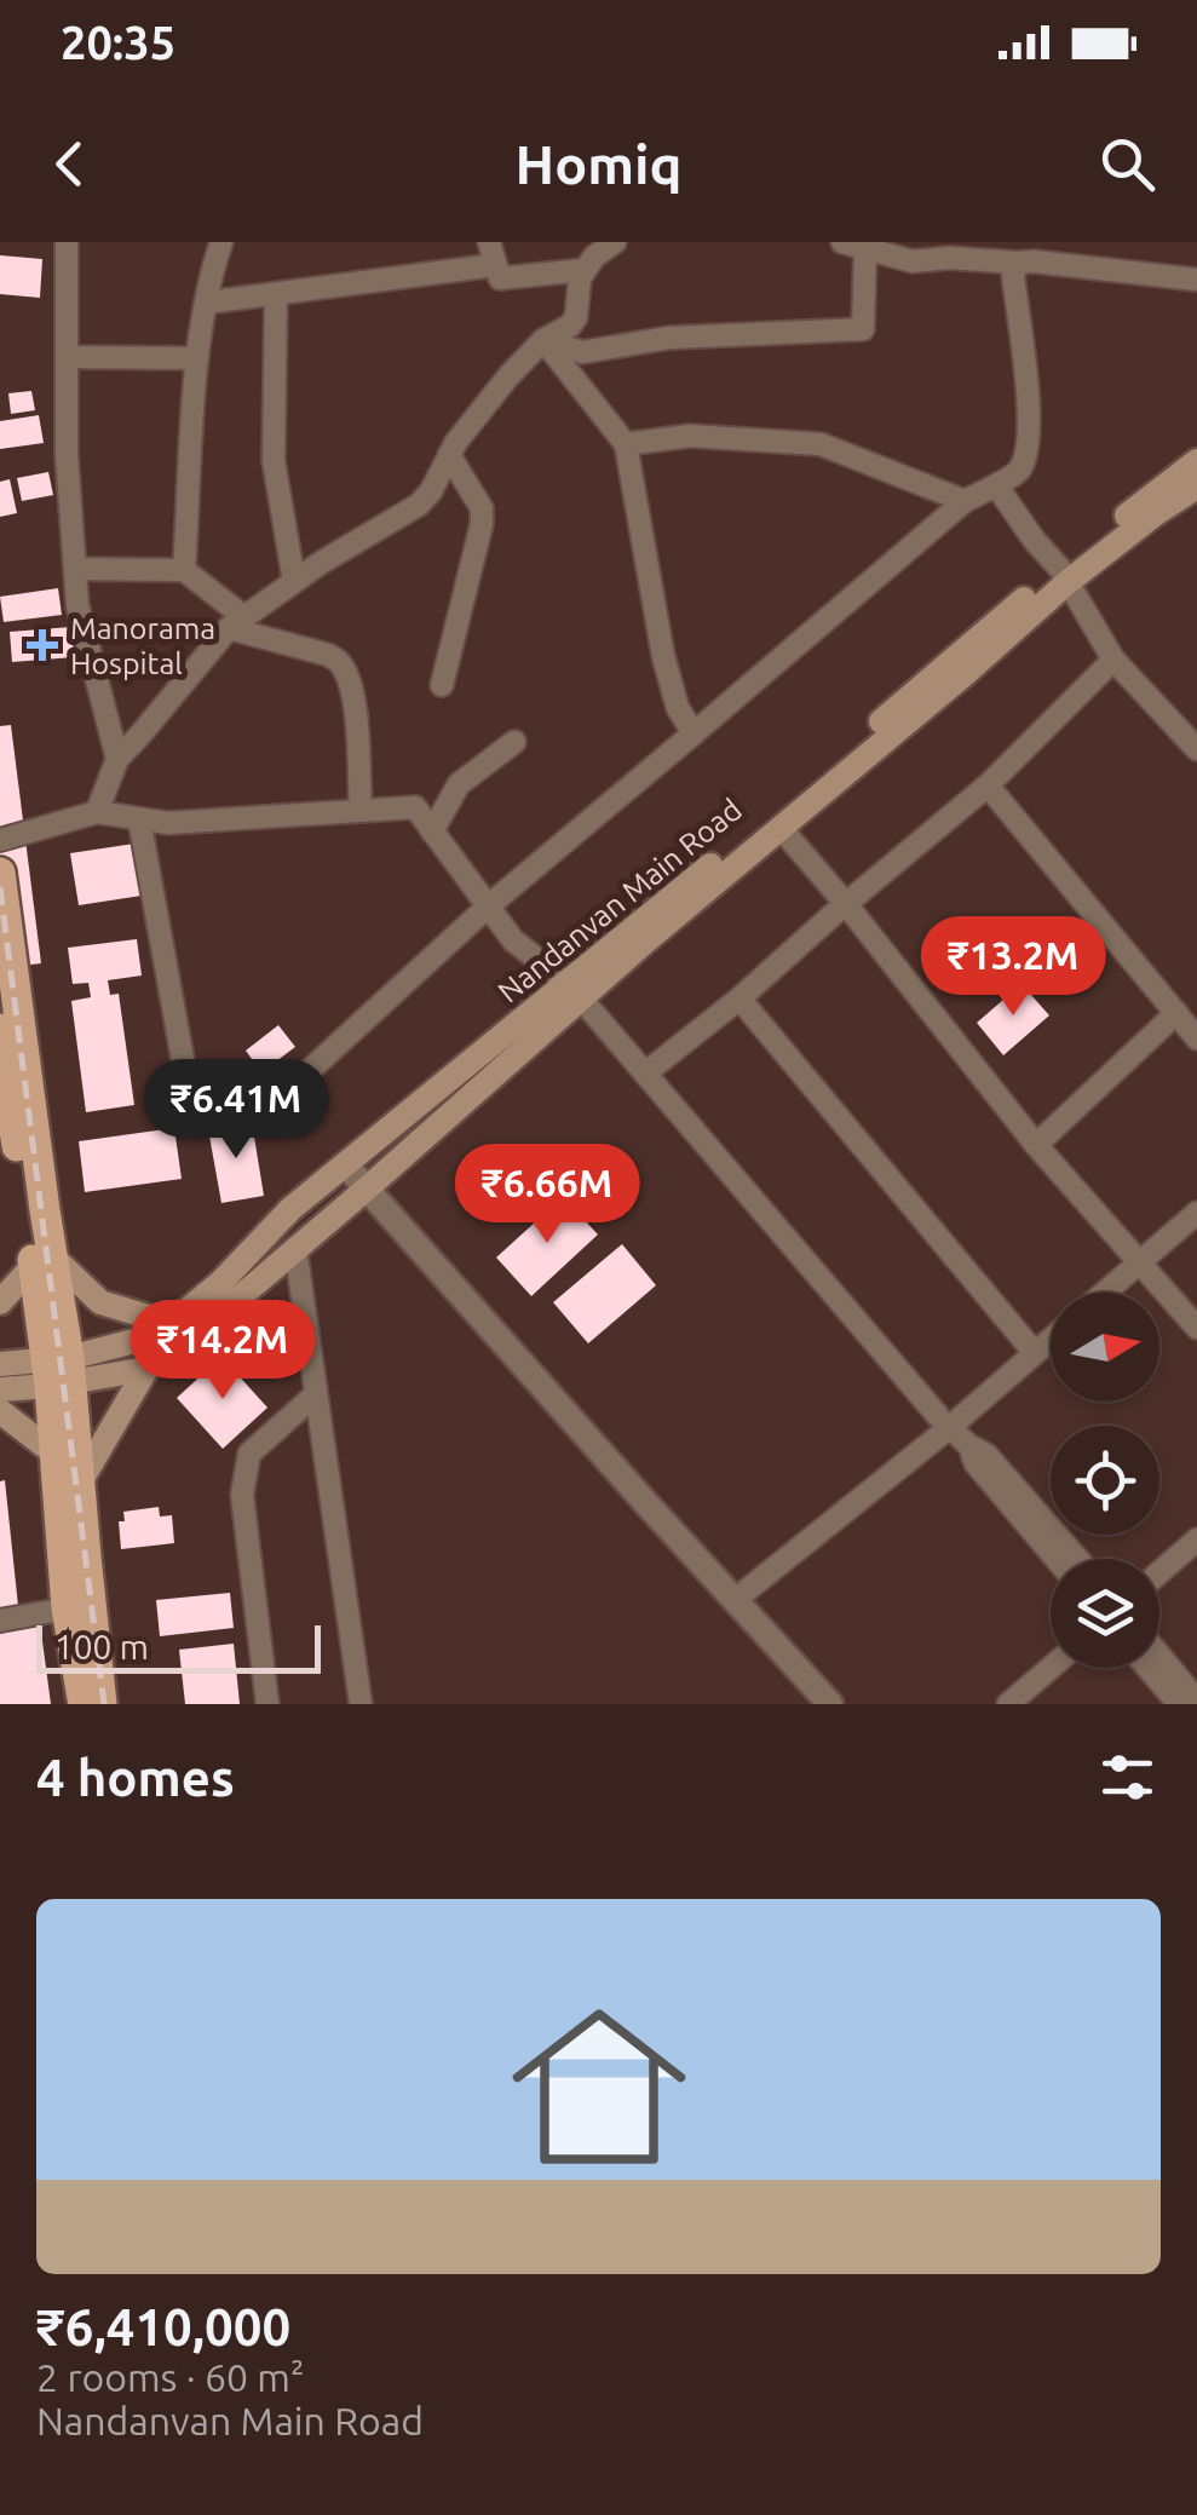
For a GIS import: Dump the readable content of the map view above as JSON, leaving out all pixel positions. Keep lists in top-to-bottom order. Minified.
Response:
{"streets":{"main road":["Nandanvan Main Road"]},"places":{"health":["Manorama Hospital"]},"scale_bar":"100 m","north":"right","page":{"status":"20:35","header":"Homiq","price":["₹13.2M","₹6.41M","₹6.66M","₹14.2M"],"scale":"100 m","heading":"4 homes","list":[{"name":"₹6,410,000","note":"2 rooms · 60 m² · Nandanvan Main Road"}]}}
